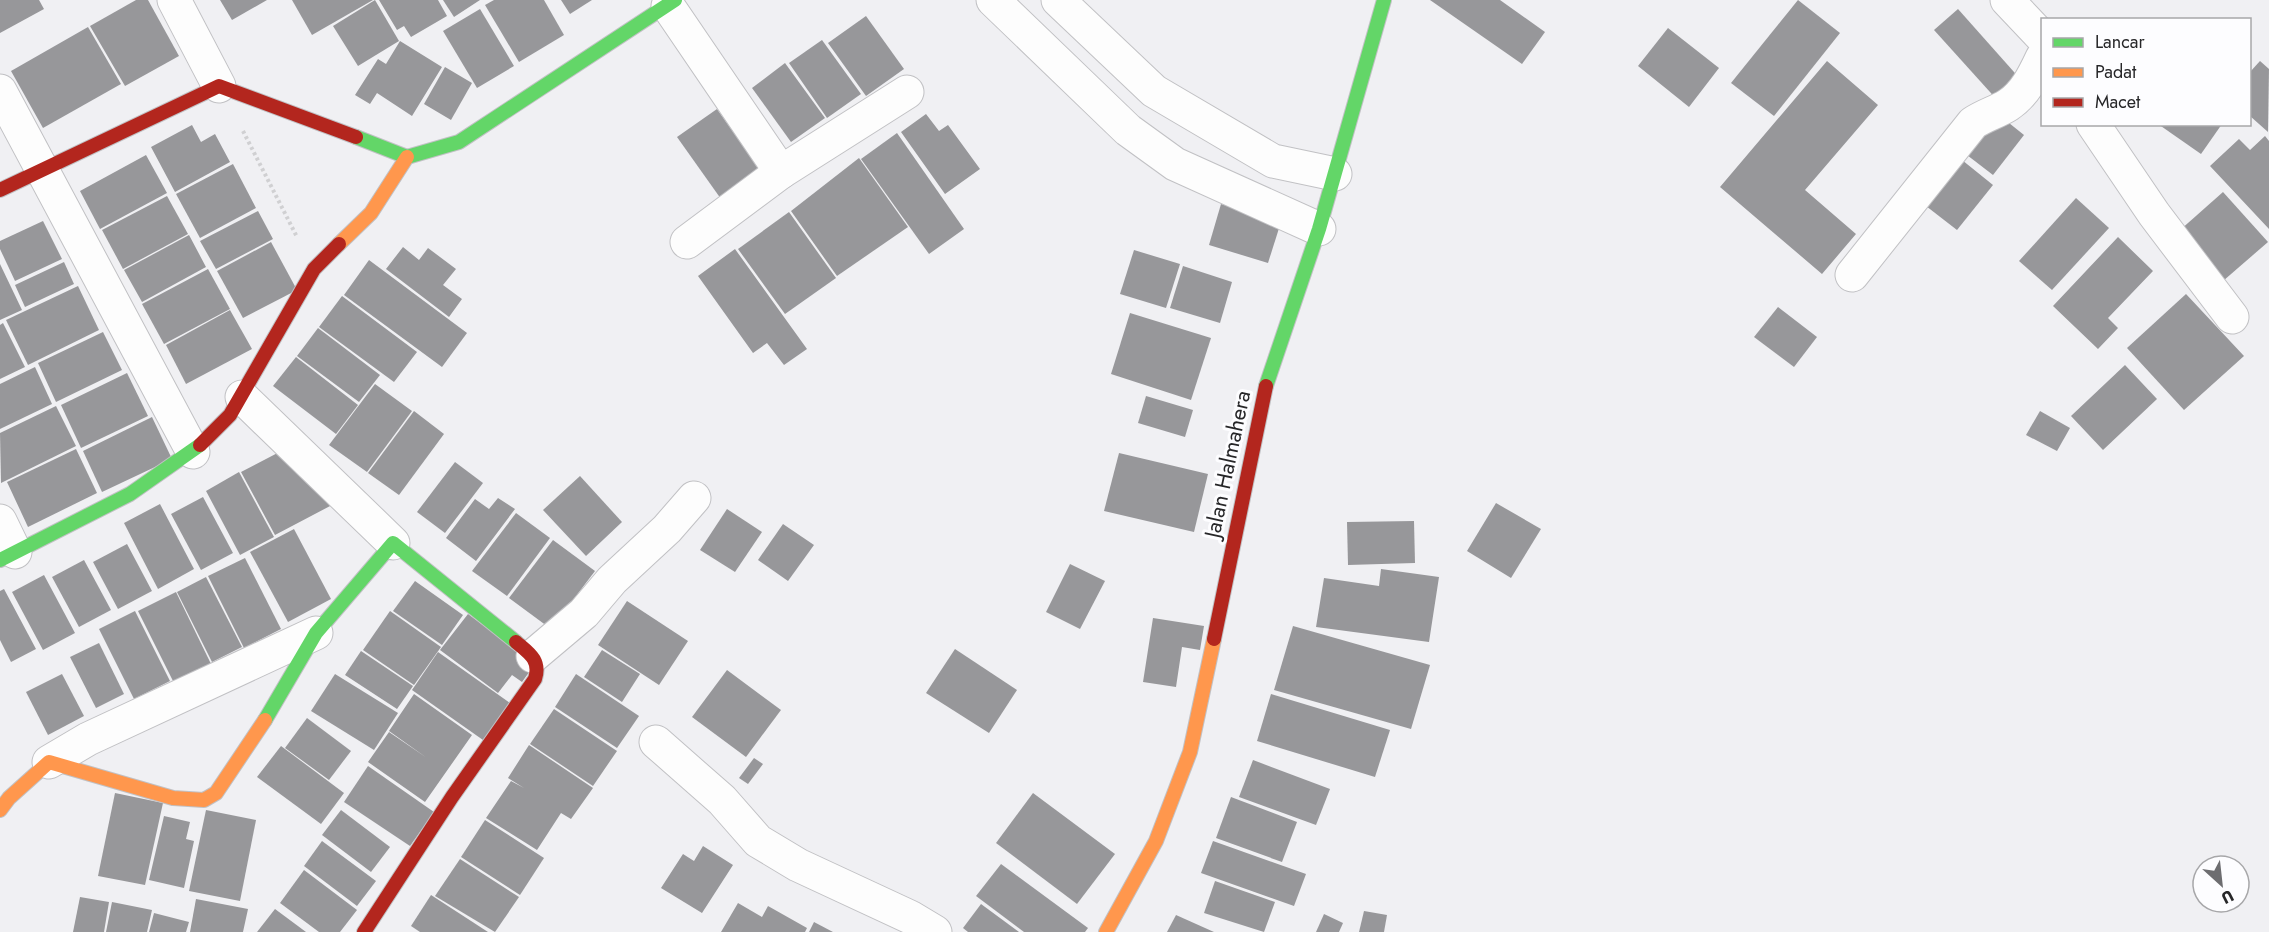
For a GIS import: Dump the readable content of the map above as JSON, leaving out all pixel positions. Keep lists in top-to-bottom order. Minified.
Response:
{"streets":{"street":["Jalan Halmahera"]},"legend":["Lancar","Padat","Macet"],"north":"bottom right"}
